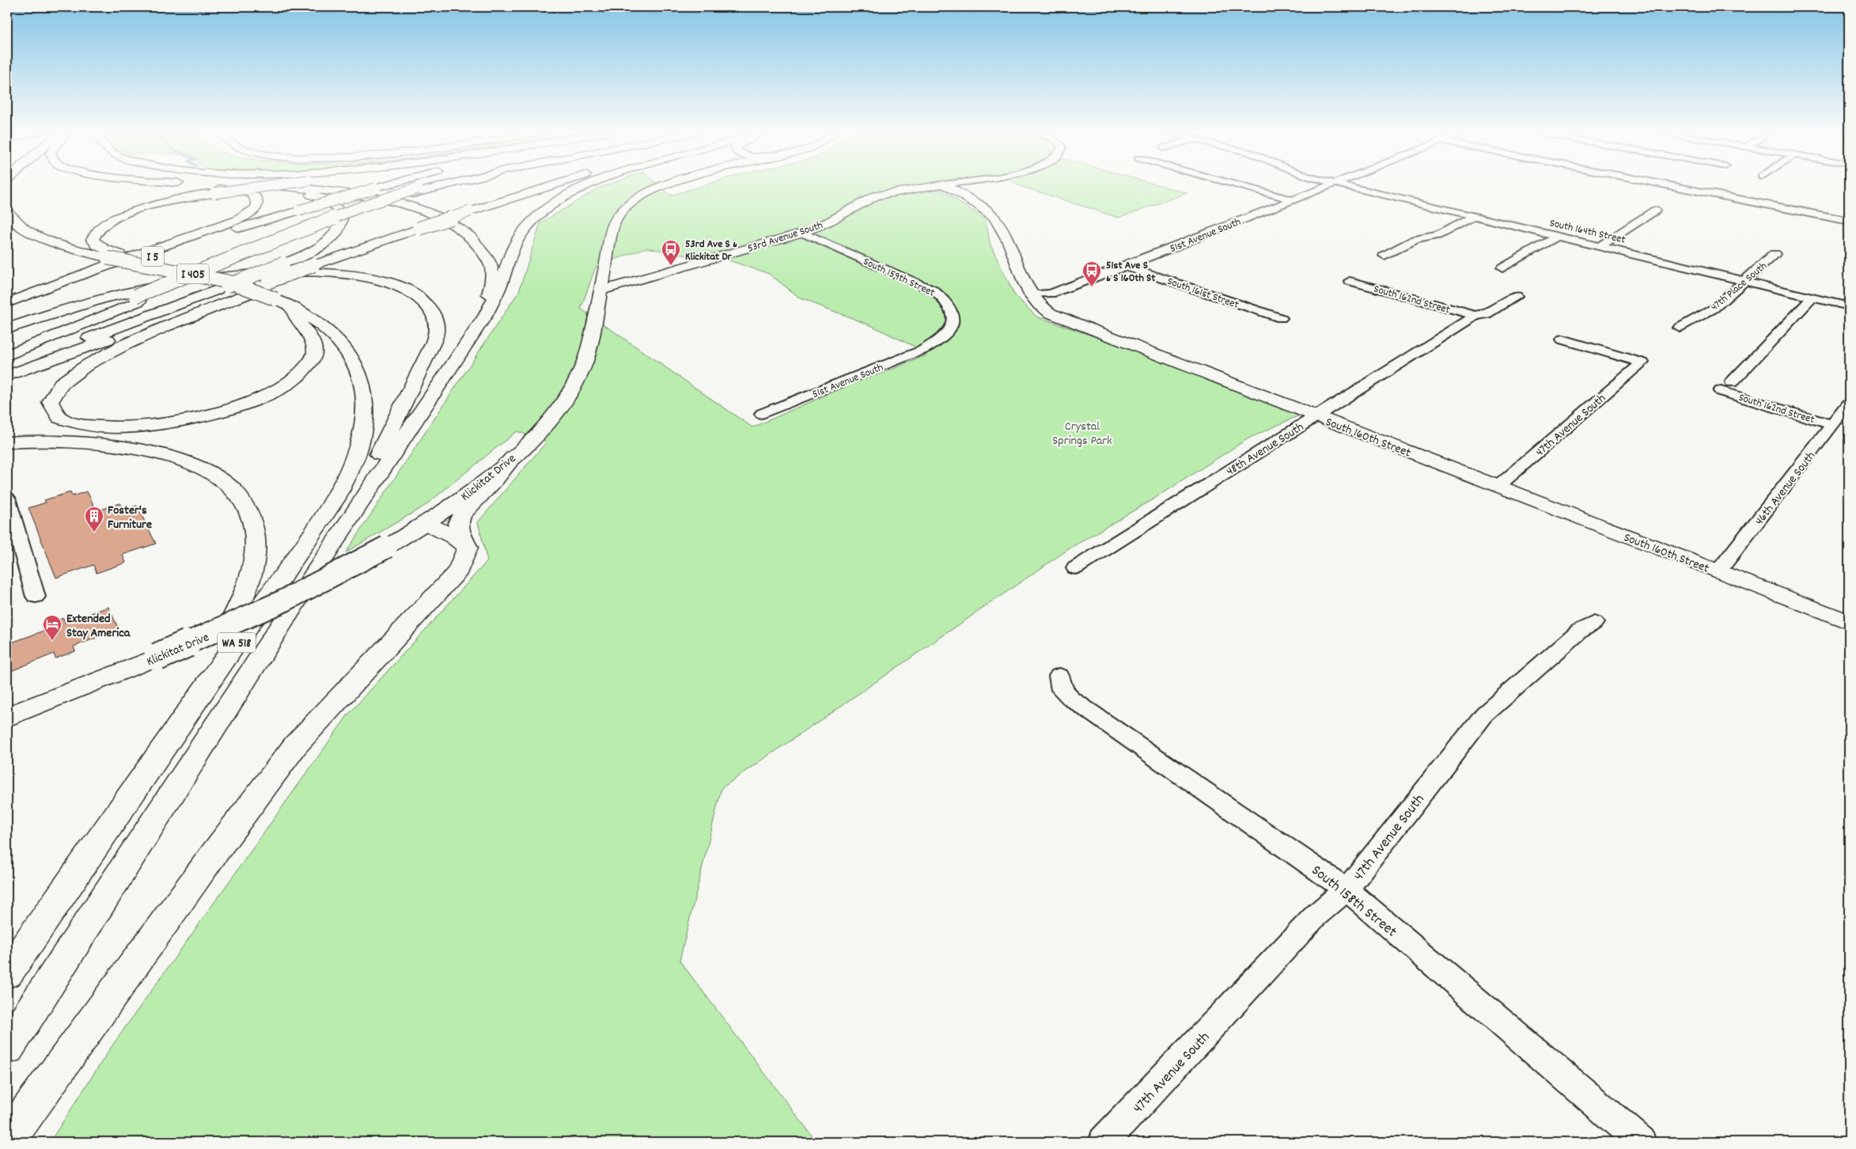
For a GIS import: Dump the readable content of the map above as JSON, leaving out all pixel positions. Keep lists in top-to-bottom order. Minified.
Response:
{"streets":{"main road":["53rd Avenue South","I 5","I 405","South 160th Street","Klickitat Drive","WA 518"],"street":["South 164th Street","51st Avenue South","South 159th Street","47th Place South","South 161st Street","South 162nd Street","47th Avenue South","48th Avenue South","46th Avenue South","South 158th Street"]},"crossings":[["South 164th Street","47th Place South"],["51st Avenue South","South 159th Street"],["51st Avenue South","South 161st Street"],["51st Avenue South","South 160th Street"],["53rd Avenue South","South 159th Street"],["53rd Avenue South","Klickitat Drive"],["I 405","WA 518"],["South 162nd Street","48th Avenue South"],["South 162nd Street","46th Avenue South"],["47th Avenue South","South 160th Street"],["47th Avenue South","South 158th Street"],["South 160th Street","48th Avenue South"],["South 160th Street","46th Avenue South"]],"parks":["Crystal Springs Park"],"places":{"bus stop":["53rd Ave S & Klickitat Dr","51st Ave S & S 160th St"],"building":["Foster's Furniture"],"hotel":["Extended Stay America"]}}
